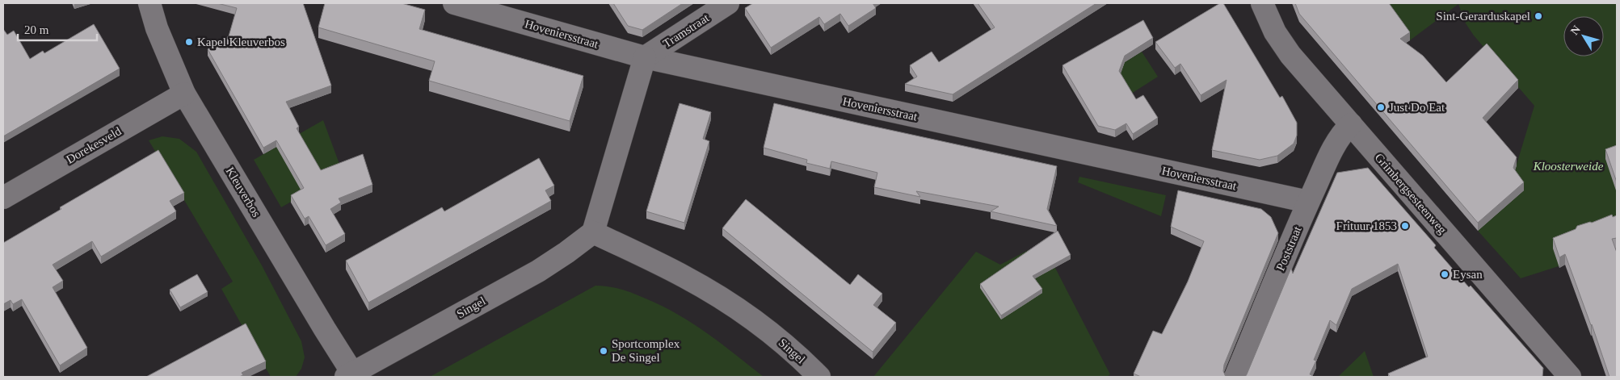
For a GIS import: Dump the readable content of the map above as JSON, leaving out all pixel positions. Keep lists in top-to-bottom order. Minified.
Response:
{"streets":{"street":["Tramstraat","Hoveniersstraat","Dorekesveld","Kleuverbos","Grimbergsesteenweg","Poststraat","Singel"]},"crossings":[["Tramstraat","Hoveniersstraat"],["Hoveniersstraat","Poststraat"],["Dorekesveld","Kleuverbos"],["Kleuverbos","Singel"],["Grimbergsesteenweg","Poststraat"]],"parks":["Kloosterweide"],"places":["Sint-Gerarduskapel","Kapel Kleuverbos","Just Do Eat","Frituur 1853","Eysan","Sportcomplex De Singel"],"scale_bar":"20 m","north":"top left"}
